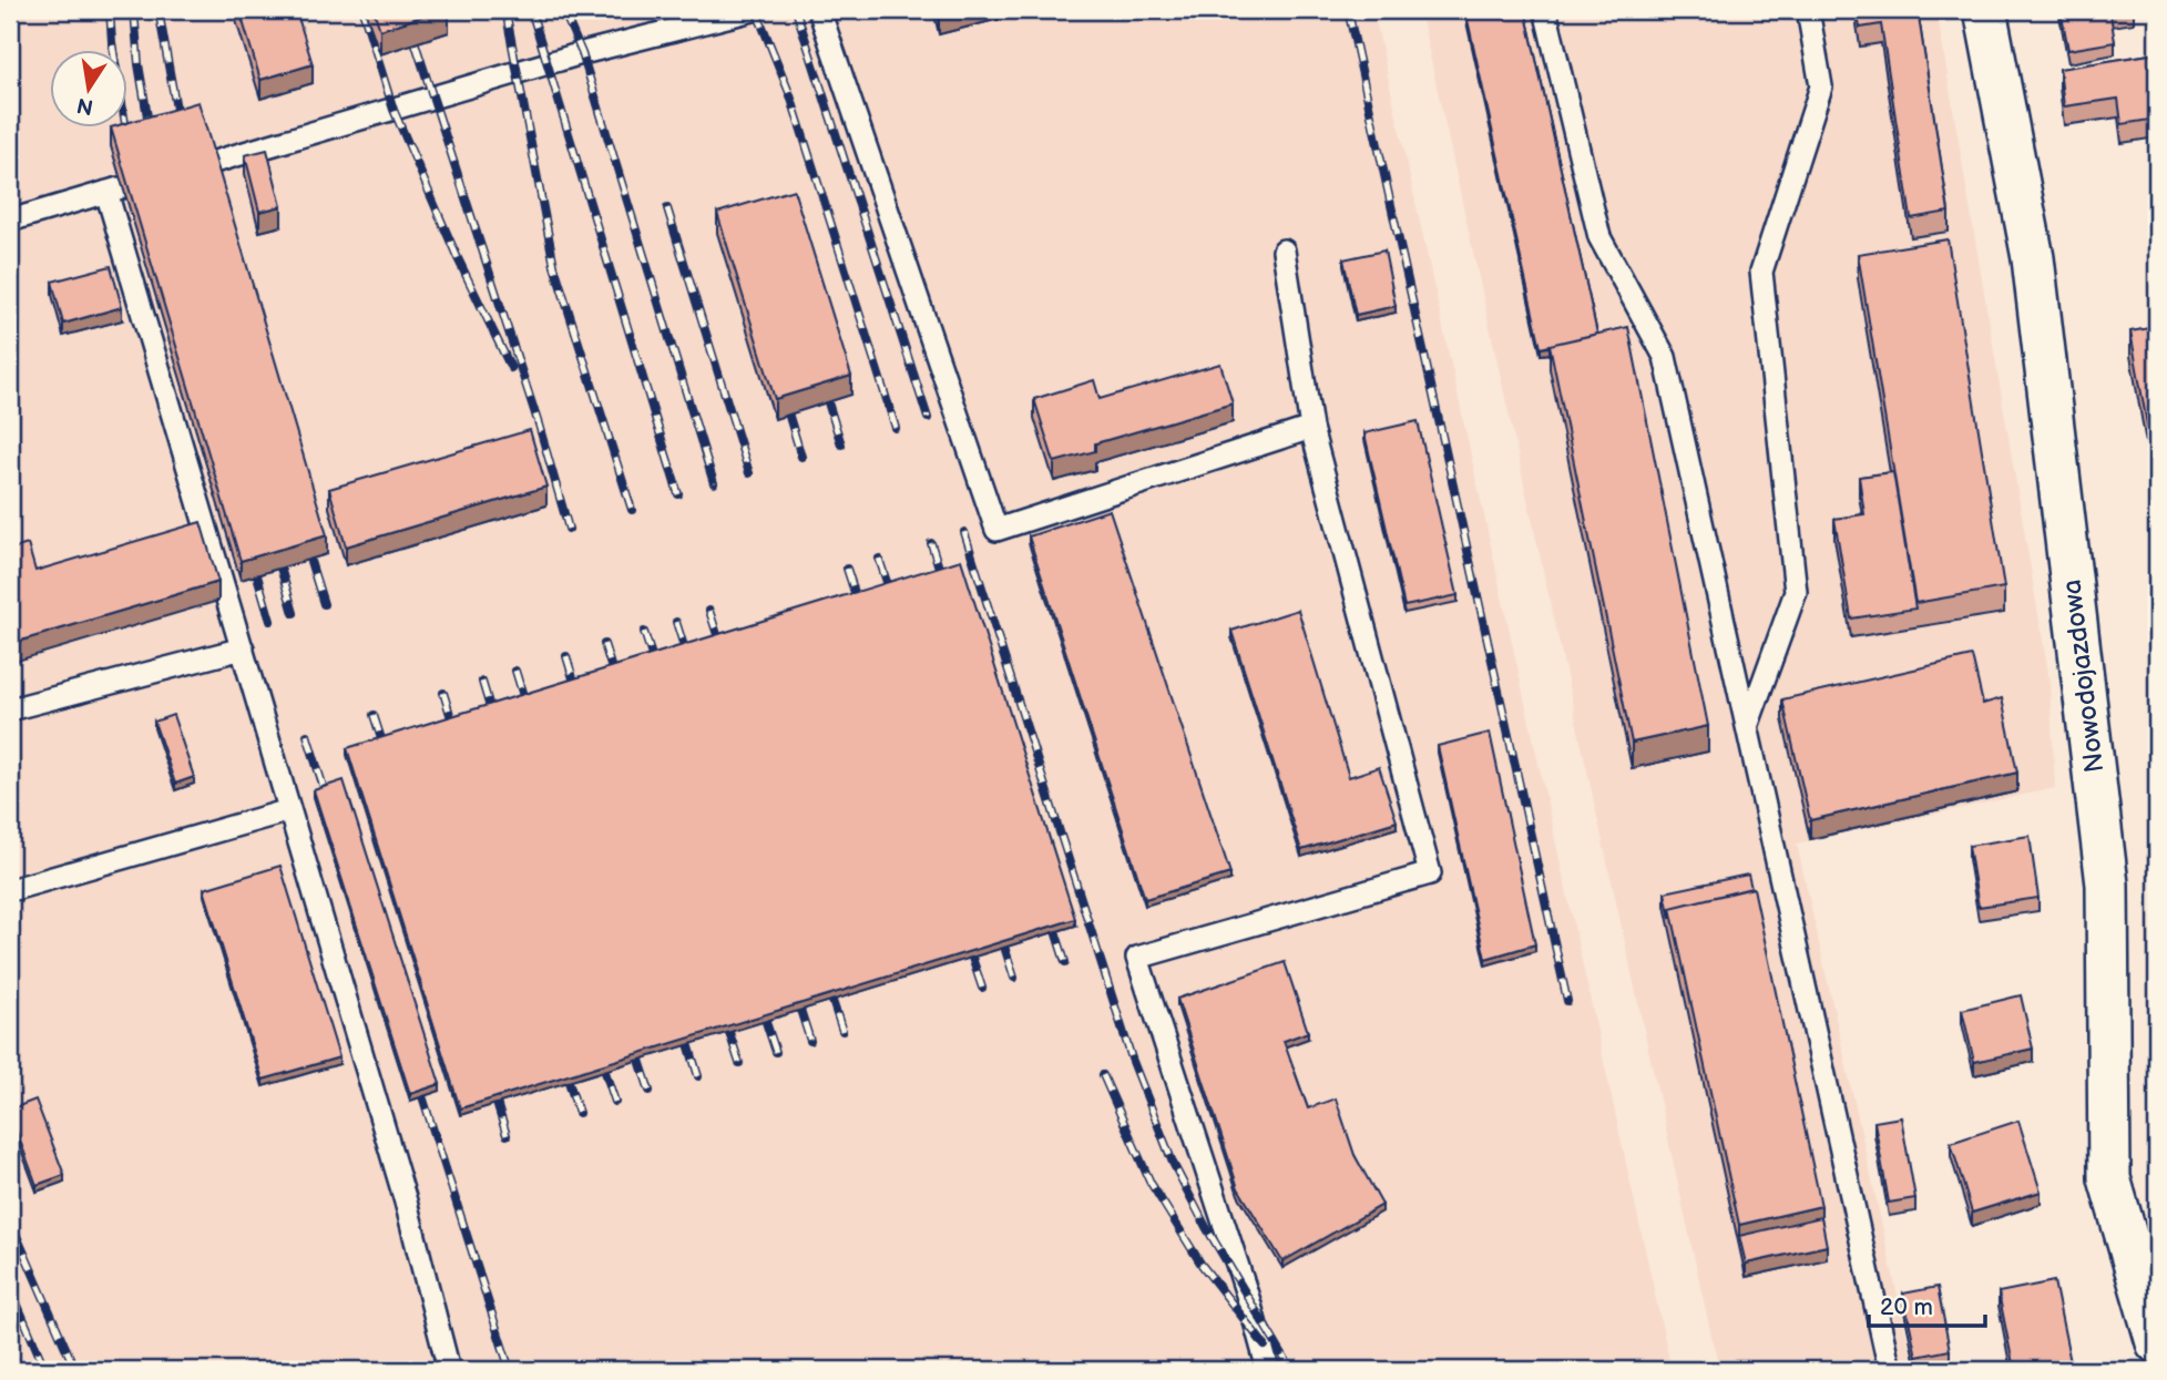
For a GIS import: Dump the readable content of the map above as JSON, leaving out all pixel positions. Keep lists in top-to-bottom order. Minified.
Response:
{"streets":{"street":["Nowodojazdowa"]},"scale_bar":"20 m","north":"bottom"}
